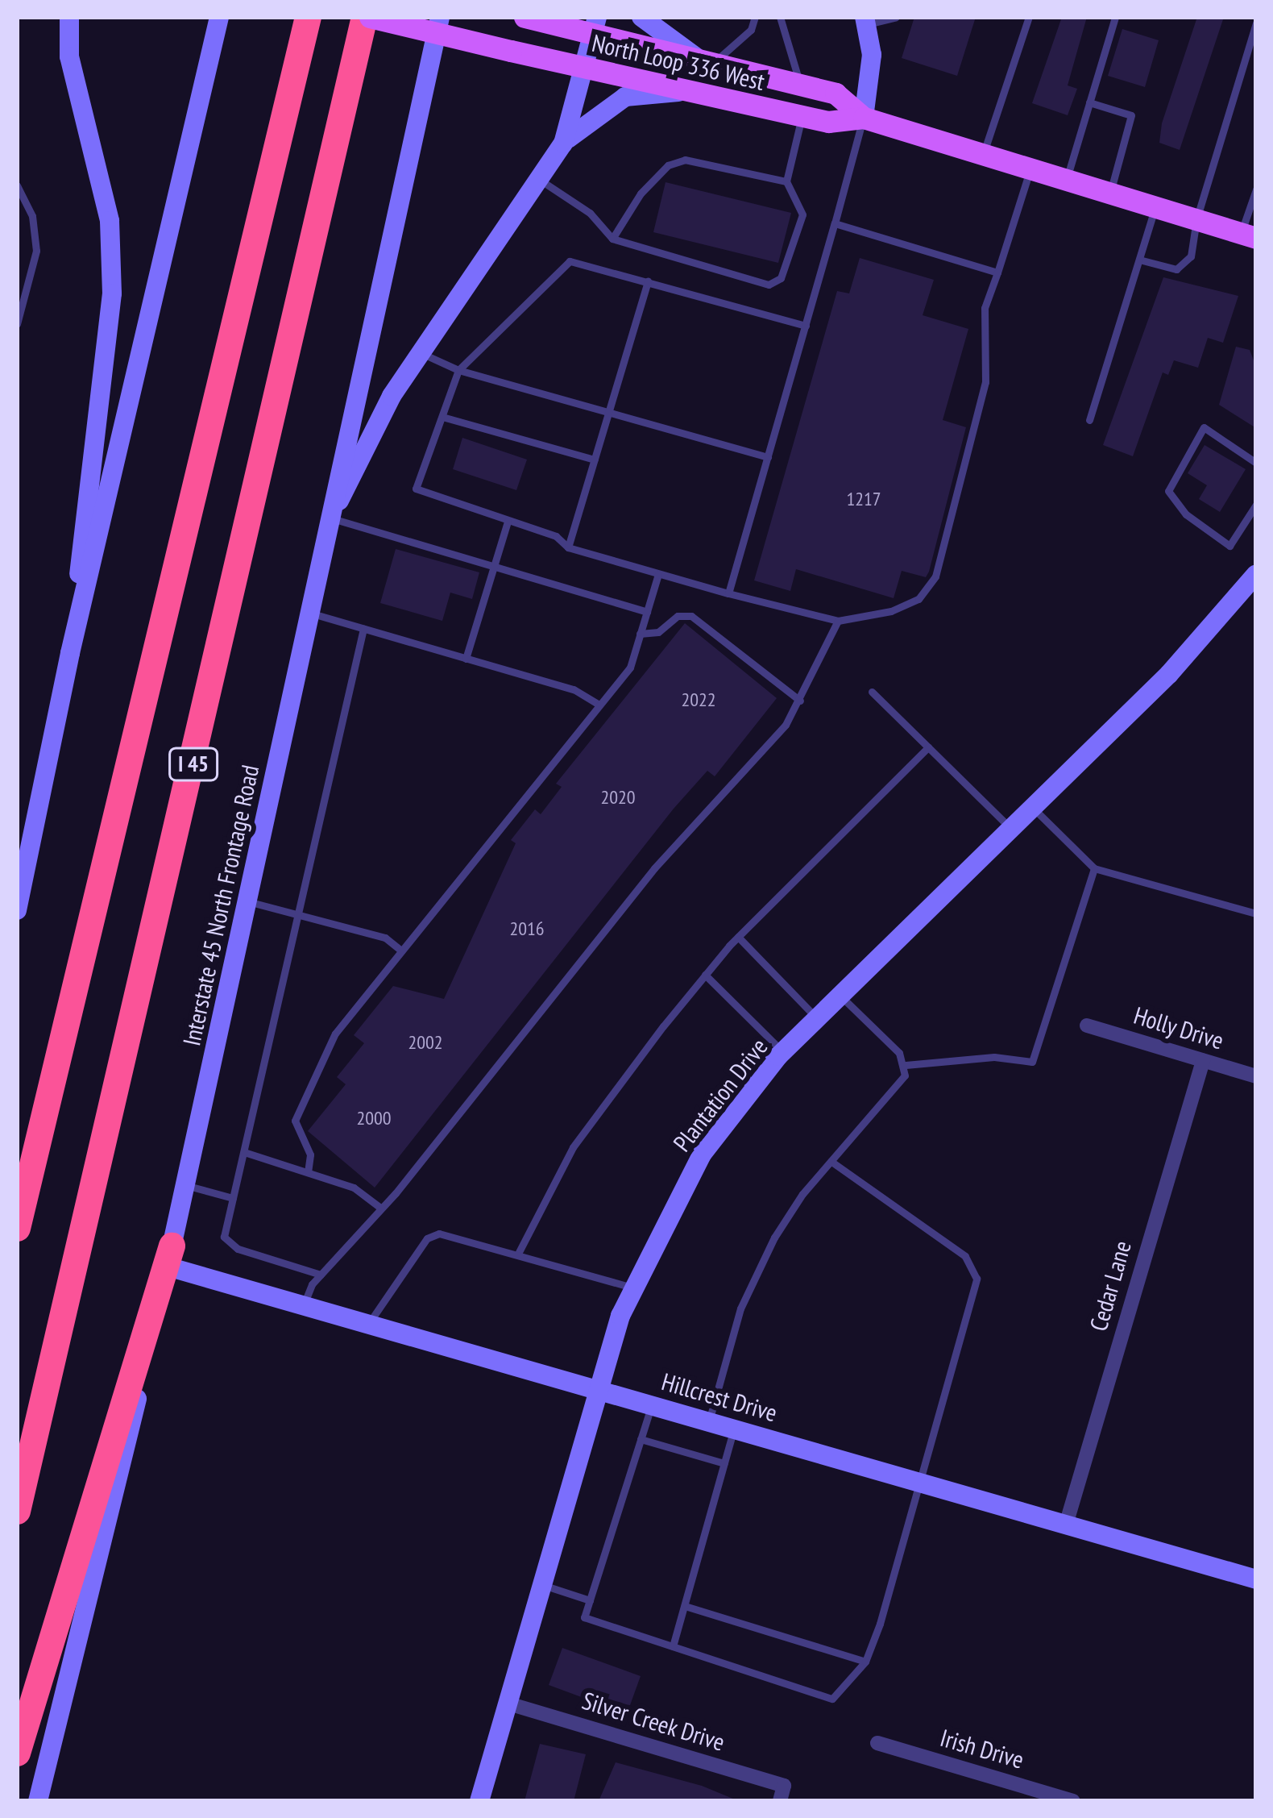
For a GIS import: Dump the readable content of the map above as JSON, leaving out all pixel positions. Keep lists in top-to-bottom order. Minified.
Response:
{"streets":{"highway":["I 45"],"main road":["North Loop 336 West","Interstate 45 North Frontage Road","Plantation Drive","Hillcrest Drive"],"street":["Holly Drive","Cedar Lane","Silver Creek Drive","Irish Drive"]},"crossings":[["North Loop 336 West","I 45"],["Interstate 45 North Frontage Road","Hillcrest Drive"],["Holly Drive","Cedar Lane"],["Plantation Drive","Hillcrest Drive"],["Plantation Drive","Silver Creek Drive"],["Cedar Lane","Hillcrest Drive"]],"house_numbers":["1217","2022","2020","2016","2002","2000"]}
